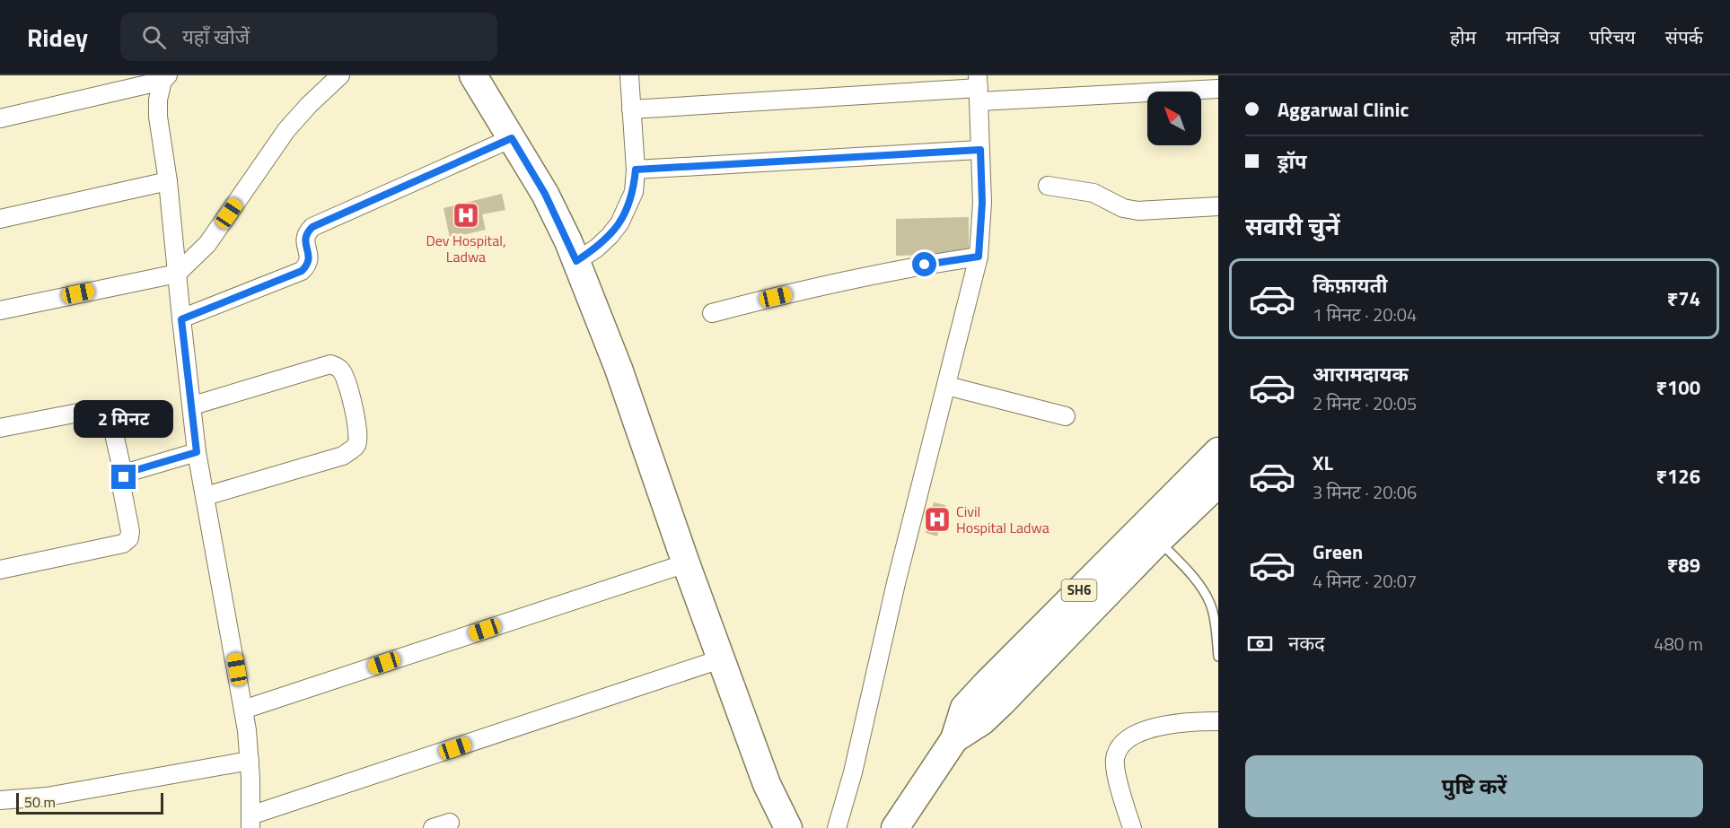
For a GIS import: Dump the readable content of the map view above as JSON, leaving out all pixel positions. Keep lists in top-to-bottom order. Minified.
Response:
{"streets":{"main road":["SH6"]},"places":{"hospital":["Dev Hospital, Ladwa","Civil Hospital Ladwa"]},"scale_bar":"50 m","north":"top left","page":{"header":"Ridey","search":"यहाँ खोजें","nav":["होम","मानचित्र","परिचय","संपर्क"],"banner":["Aggarwal Clinic","ड्रॉप"],"heading":"सवारी चुनें","list":[{"name":"किफ़ायती","note":"1 मिनट · 20:04","value":"₹74"},{"name":"आरामदायक","note":"2 मिनट · 20:05","value":"₹100"},{"name":"XL","note":"3 मिनट · 20:06","value":"₹126"},{"name":"Green","note":"4 मिनट · 20:07","value":"₹89"}],"bubble":"2 मिनट","pay":["नकद","480 m"],"buttons":"पुष्टि करें","scale":"50 m"}}
